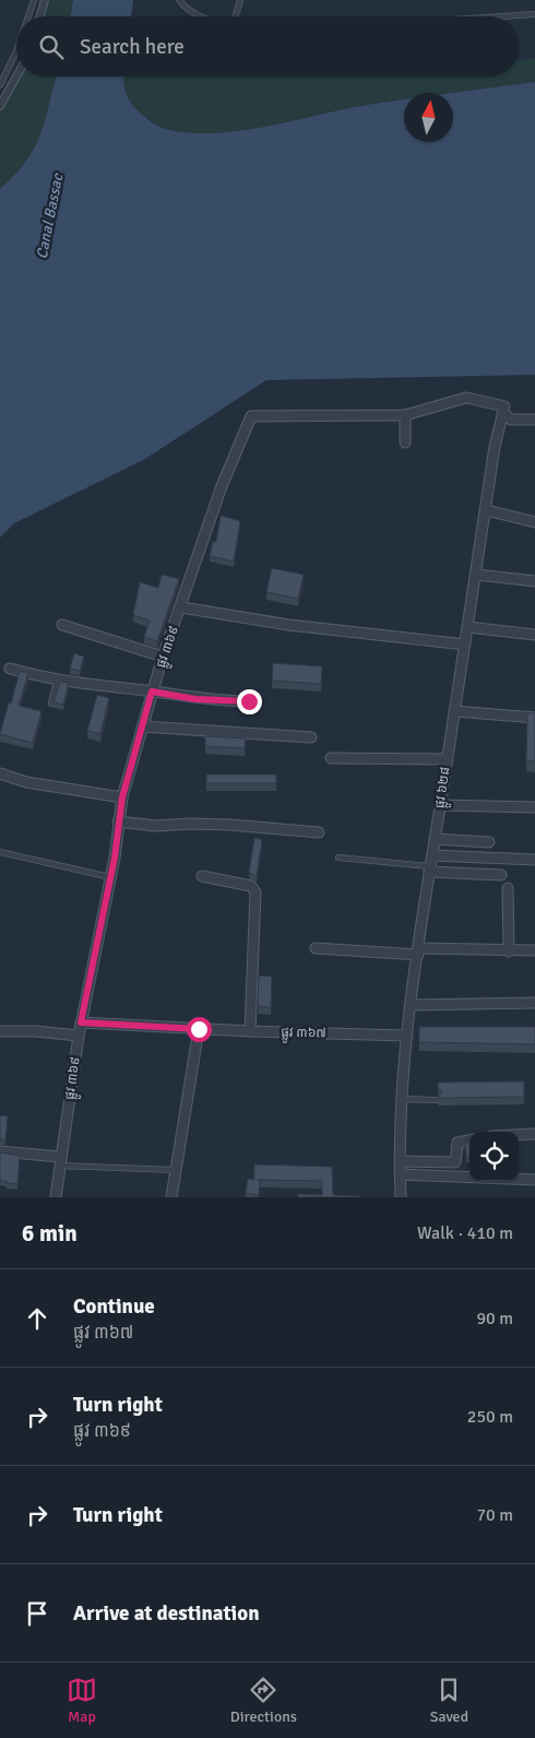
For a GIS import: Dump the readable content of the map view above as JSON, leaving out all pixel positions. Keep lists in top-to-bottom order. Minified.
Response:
{"streets":{"street":["ផ្លូវ ៣៦៩","ផ្លូវ ៦២៨","ផ្លូវ ៣៦៧"]},"crossings":[["ផ្លូវ ៣៦៩","ផ្លូវ ៦២៨"],["ផ្លូវ ៣៦៩","ផ្លូវ ៣៦៧"],["ផ្លូវ ៦២៨","ផ្លូវ ៣៦៧"]],"water":["Canal Bassac"],"north":"top","page":{"search":"Search here","heading":["6 min","Walk · 410 m"],"list":[["Continue","ផ្លូវ ៣៦៧","90 m"],["Turn right","ផ្លូវ ៣៦៩","250 m"],["Turn right","70 m"],"Arrive at destination"],"nav":["Map","Directions","Saved"]}}
